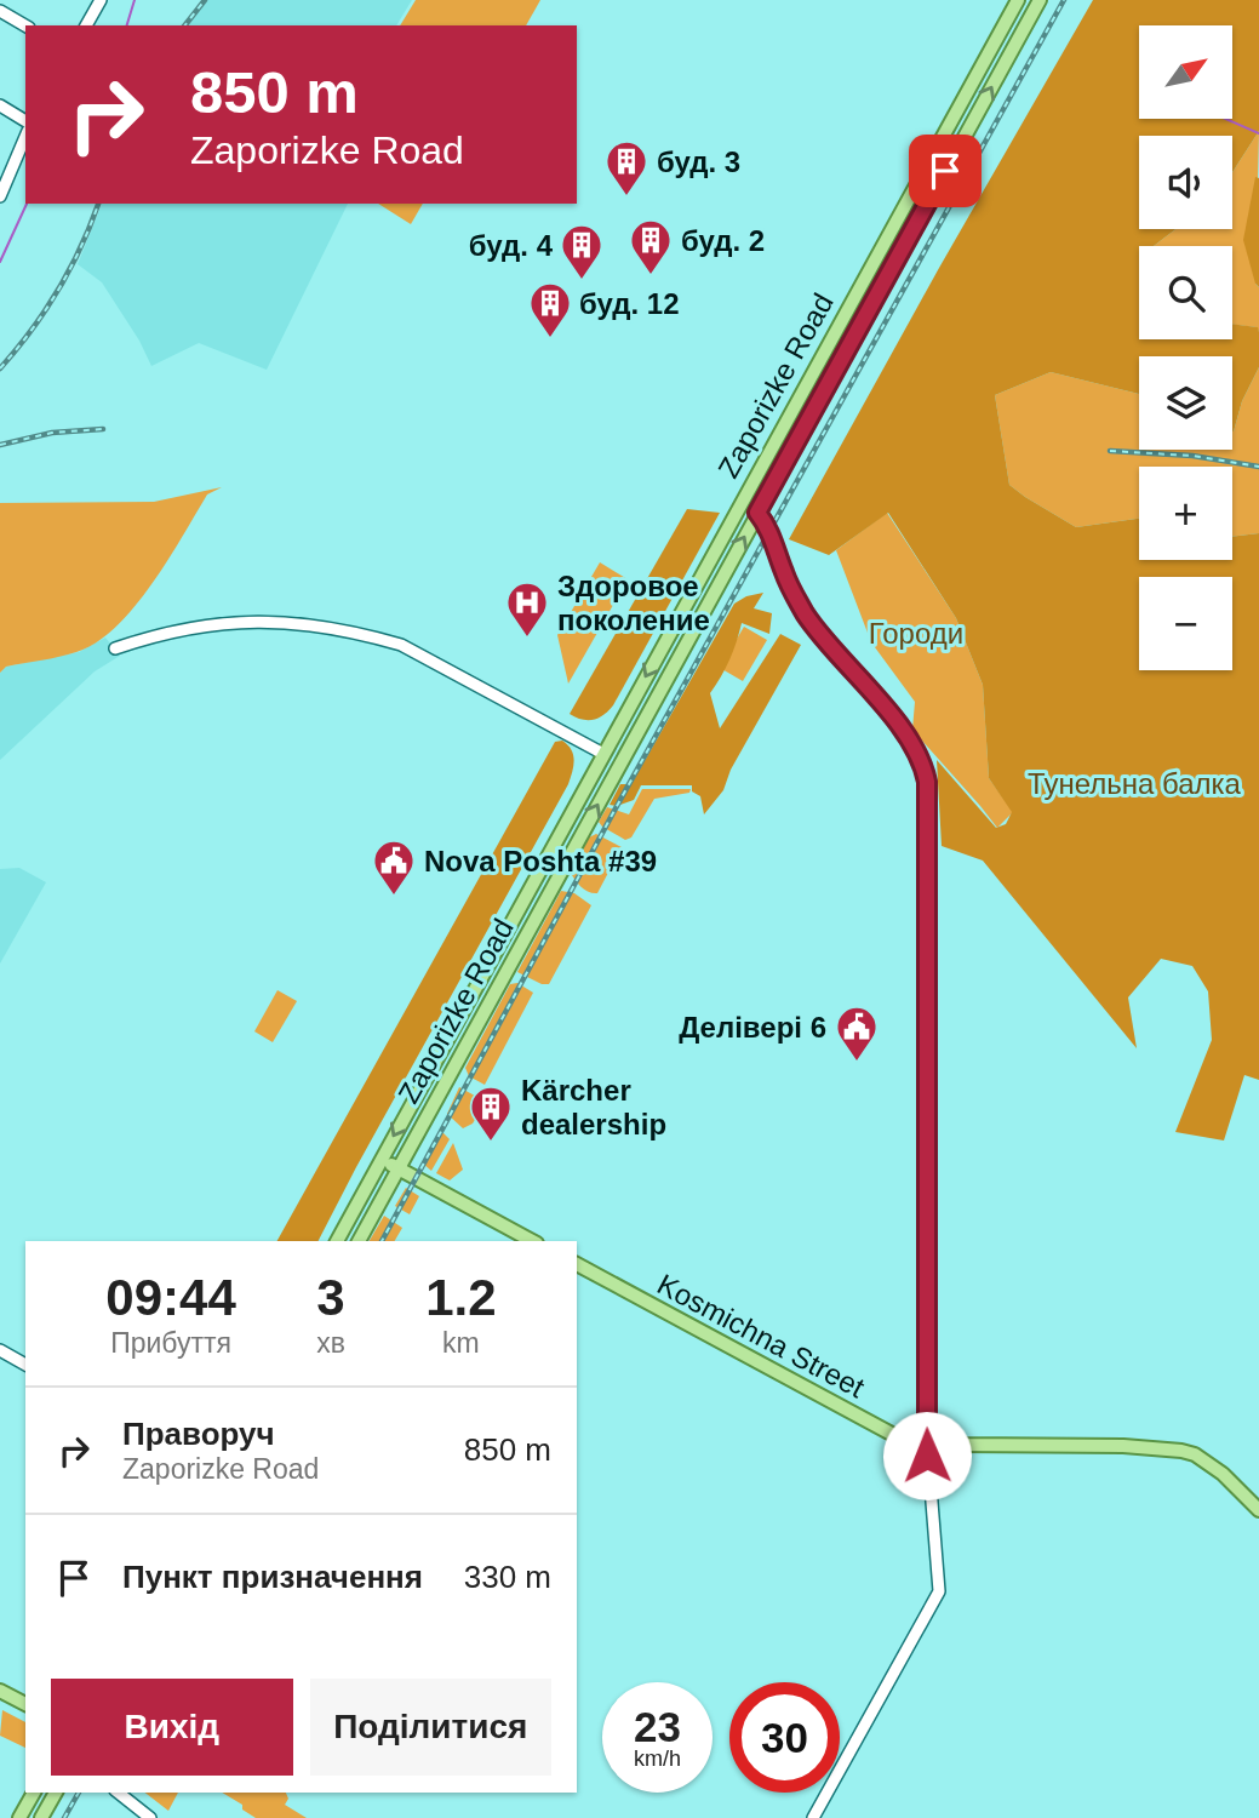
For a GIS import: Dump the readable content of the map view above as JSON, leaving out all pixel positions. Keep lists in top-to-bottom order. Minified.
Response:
{"streets":{"main road":["Zaporizke Road","Kosmichna Street"]},"parks":["Городи","Тунельна балка"],"places":{"building":["буд. 3","буд. 2","буд. 4","буд. 12","Kärcher dealership"],"hospital":["Здоровое поколение"],"public building":["Nova Poshta #39","Делівері 6"]},"north":"top right","page":{"map_buttons":["+","−"],"turn":["850 m","Zaporizke Road"],"eta":["09:44","Прибуття","3","хв","1.2","km"],"list":[{"name":"Праворуч","note":"Zaporizke Road","value":"850 m"},{"name":"Пункт призначення","value":"330 m"}],"buttons":["Вихід","Поділитися"],"speed":"23 km/h","limit":"30"}}
